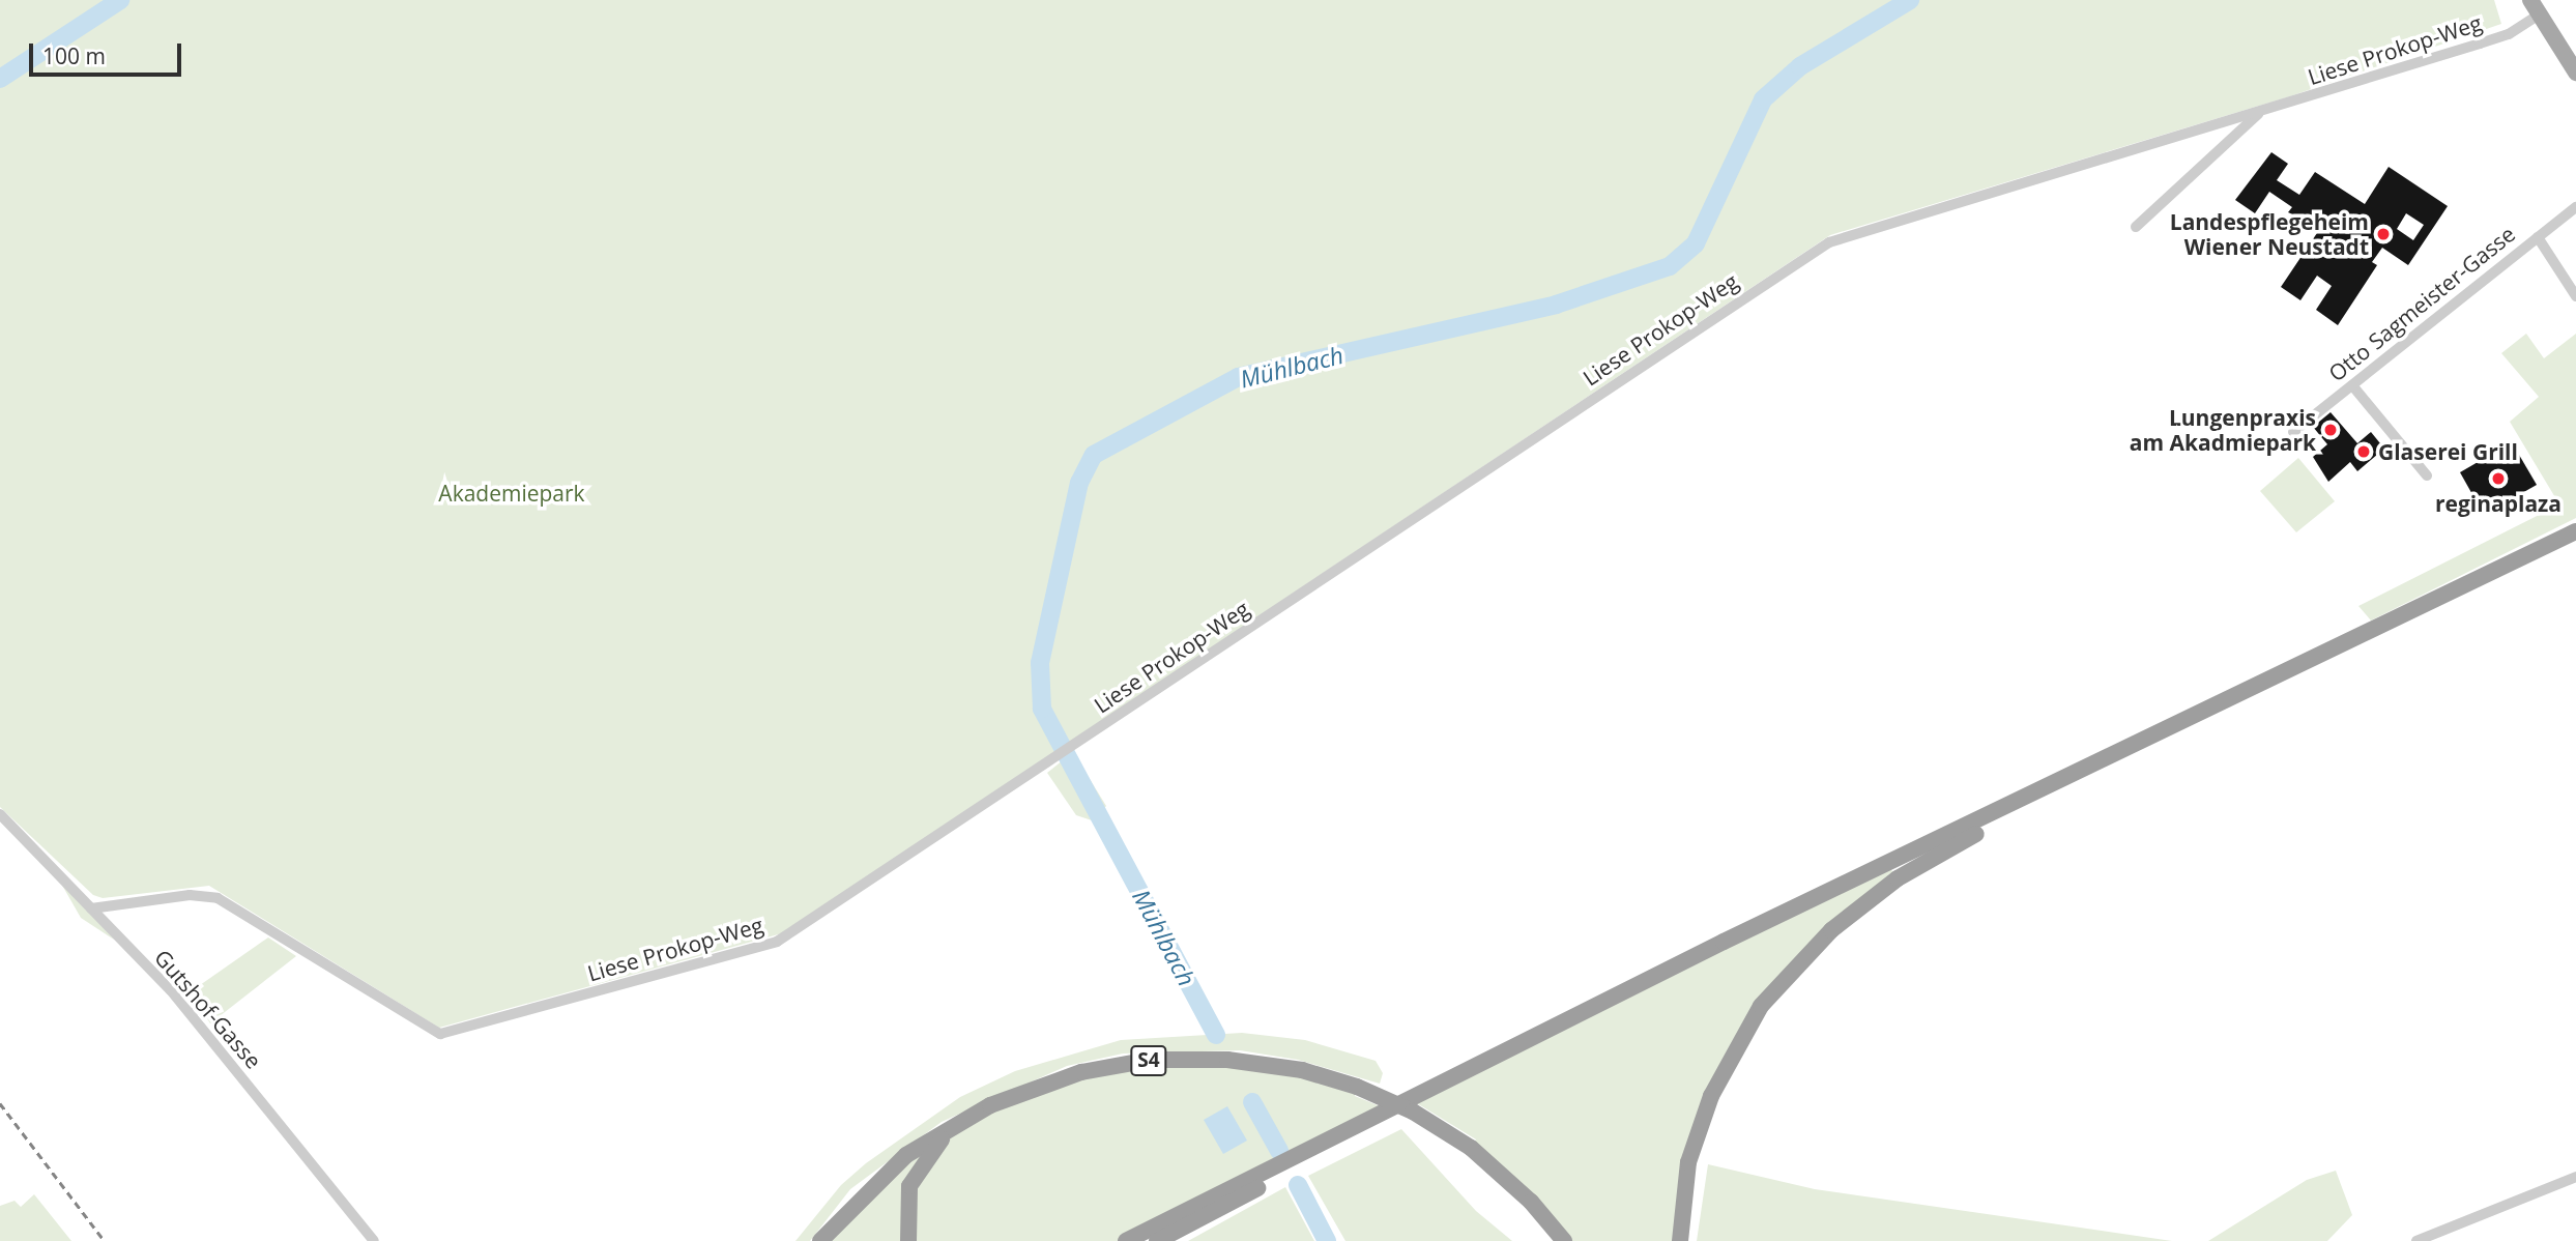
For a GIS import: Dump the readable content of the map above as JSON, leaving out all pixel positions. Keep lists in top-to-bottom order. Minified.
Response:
{"streets":{"highway":["S4"],"street":["Liese Prokop-Weg","Otto Sagmeister-Gasse","Gutshof-Gasse"]},"crossings":[["Liese Prokop-Weg","Gutshof-Gasse"]],"water":["Mühlbach"],"parks":["Akademiepark"],"places":["Landespflegeheim Wiener Neustadt","Lungenpraxis am Akadmiepark","Glaserei Grill","reginaplaza"],"scale_bar":"100 m"}
